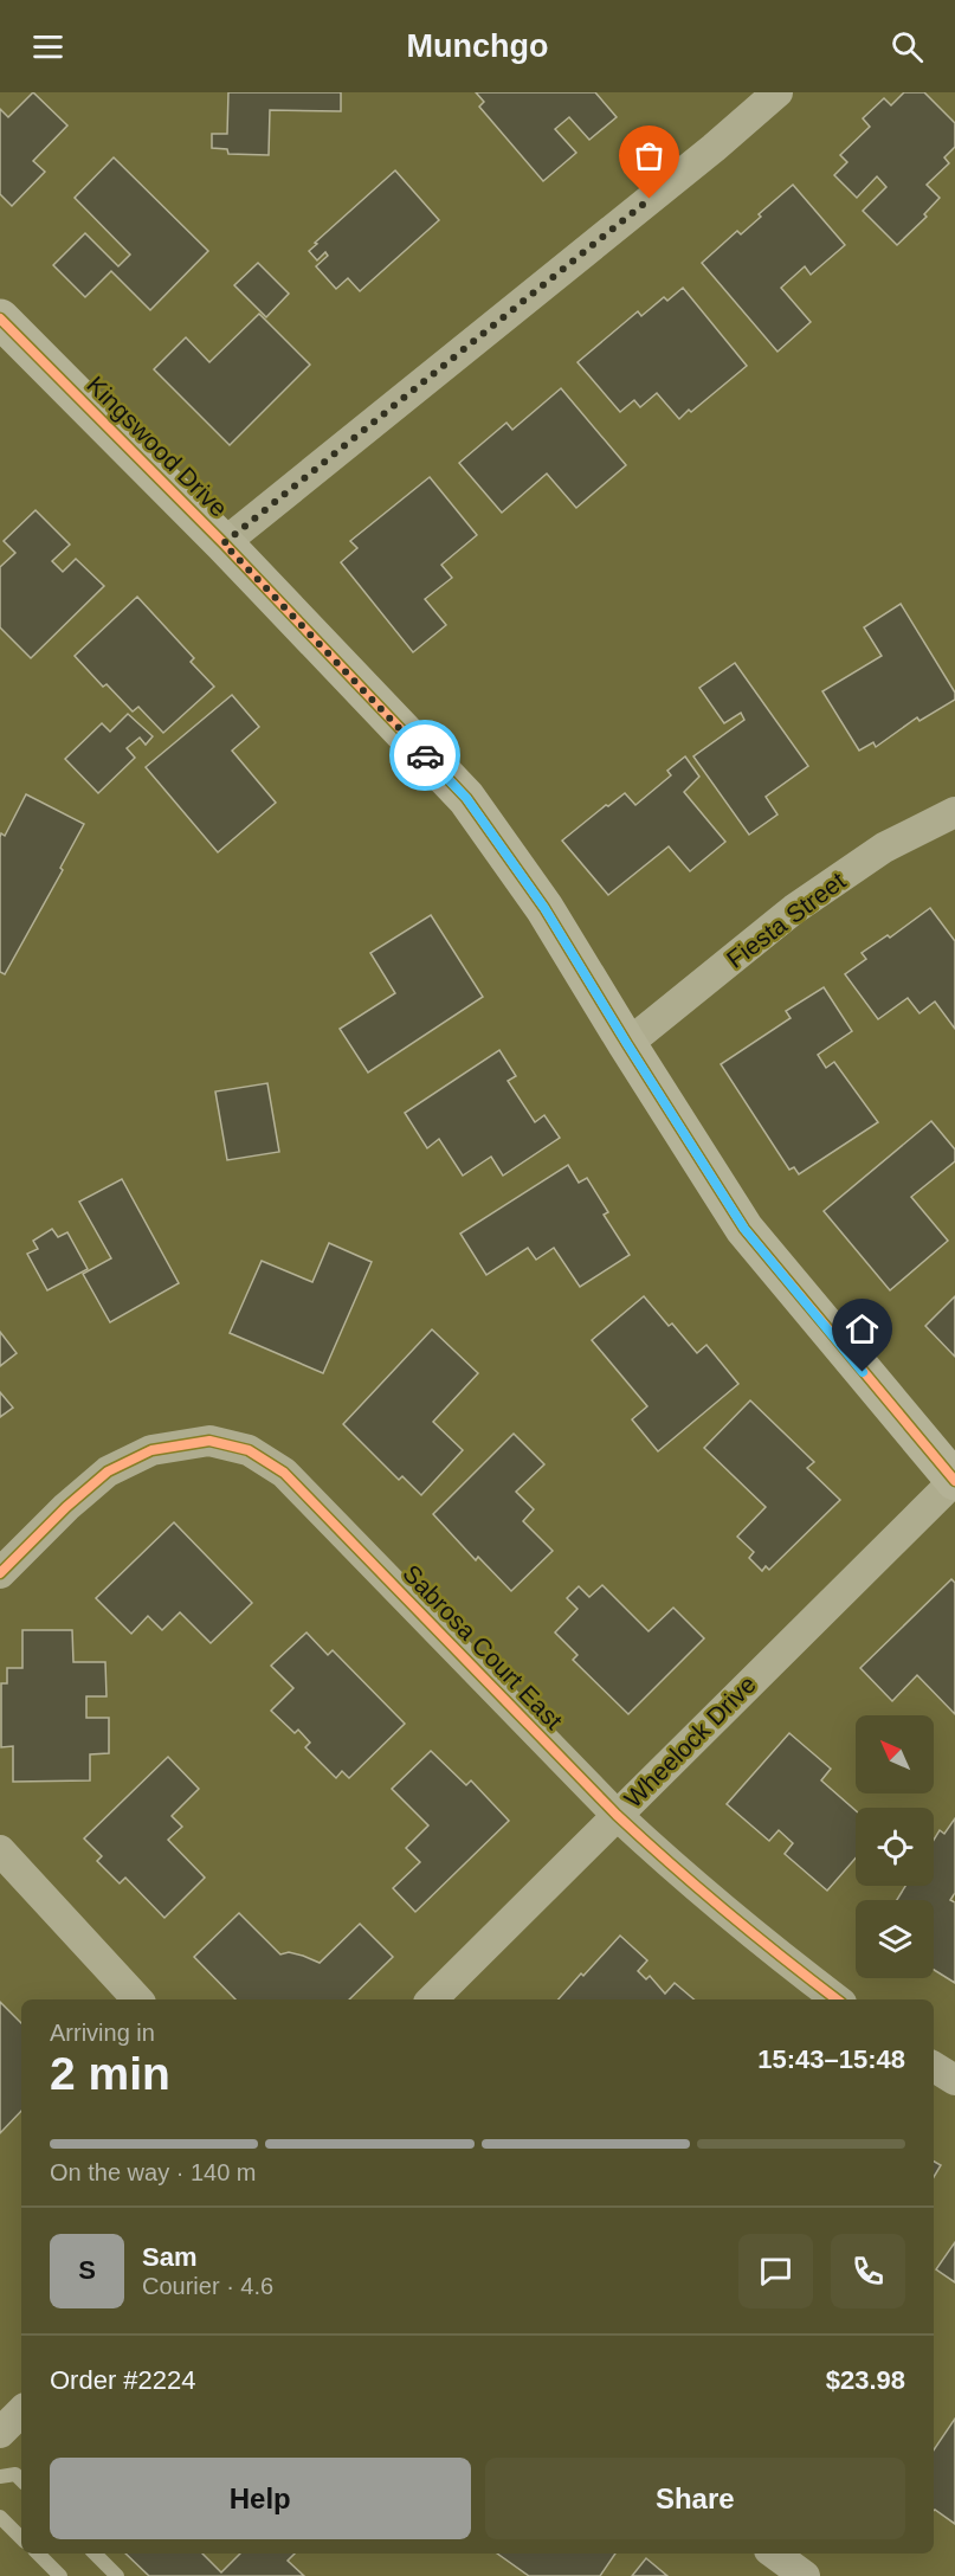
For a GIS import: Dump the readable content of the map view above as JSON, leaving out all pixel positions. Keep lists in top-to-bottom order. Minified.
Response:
{"streets":{"street":["Kingswood Drive","Fiesta Street","Sabrosa Court East","Wheelock Drive"]},"crossings":[["Kingswood Drive","Fiesta Street"],["Kingswood Drive","Wheelock Drive"],["Sabrosa Court East","Wheelock Drive"]],"north":"top left","page":{"header":"Munchgo","heading":["2 min","Arriving in","15:43–15:48"],"panel":["Sam","Courier · 4.6","Order #2224","$23.98"],"bar":"On the way · 140 m","round":"S","buttons":["Help","Share"]}}
